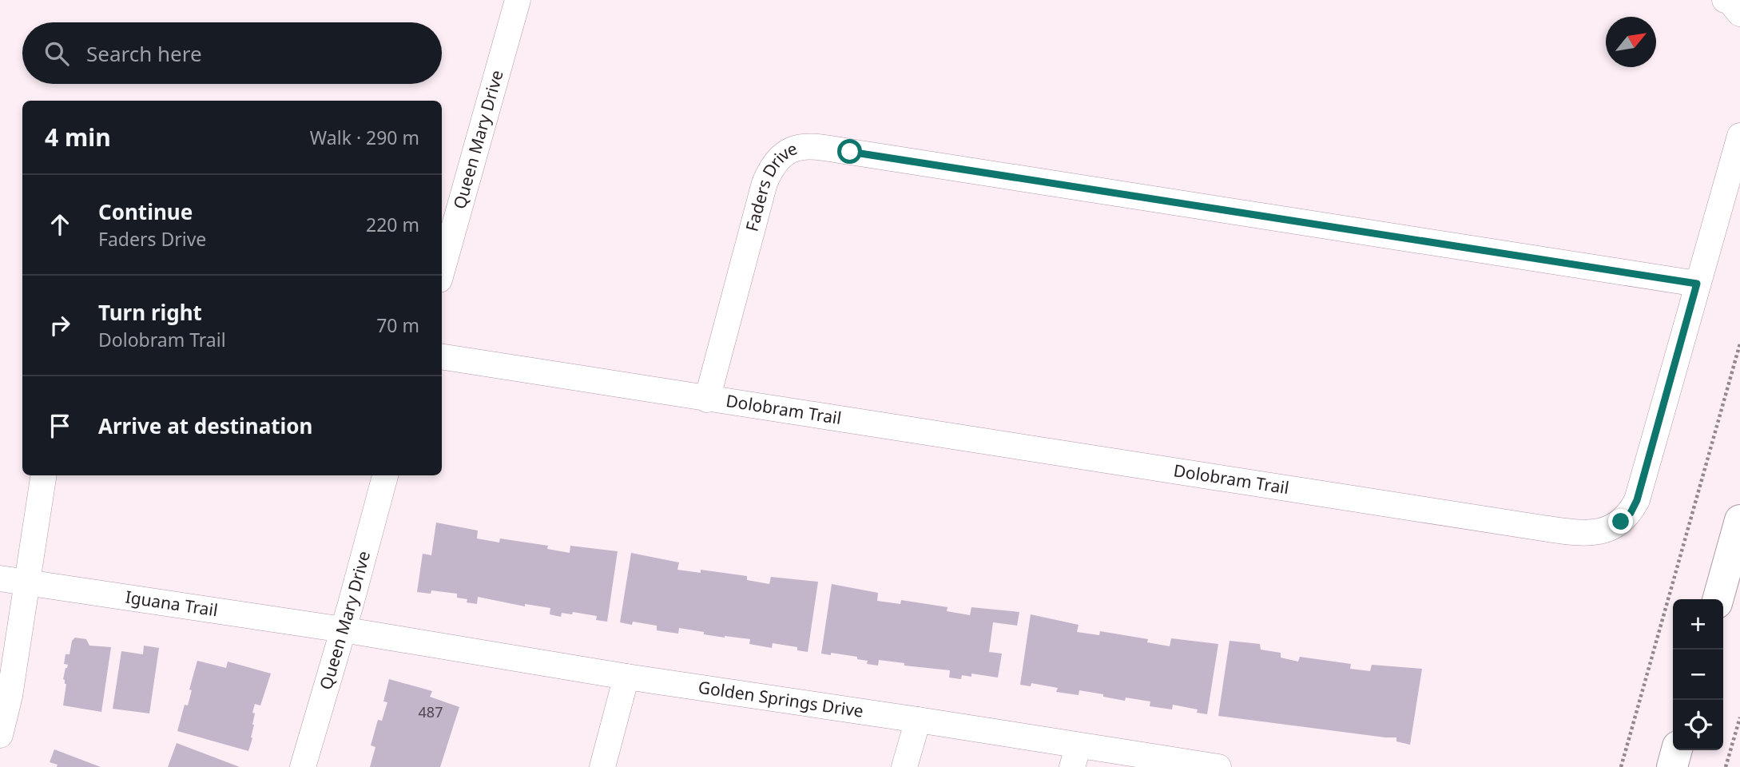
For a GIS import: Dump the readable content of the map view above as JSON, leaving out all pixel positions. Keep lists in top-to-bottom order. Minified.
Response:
{"streets":{"street":["Queen Mary Drive","Faders Drive","Dolobram Trail","Iguana Trail","Golden Springs Drive"]},"crossings":[["Queen Mary Drive","Iguana Trail"],["Queen Mary Drive","Golden Springs Drive"],["Faders Drive","Dolobram Trail"],["Iguana Trail","Golden Springs Drive"]],"house_numbers":["487"],"north":"top right","page":{"search":"Search here","heading":["4 min","Walk · 290 m"],"list":[["Continue","Faders Drive","220 m"],["Turn right","Dolobram Trail","70 m"],"Arrive at destination"],"map_buttons":["+","−"]}}
